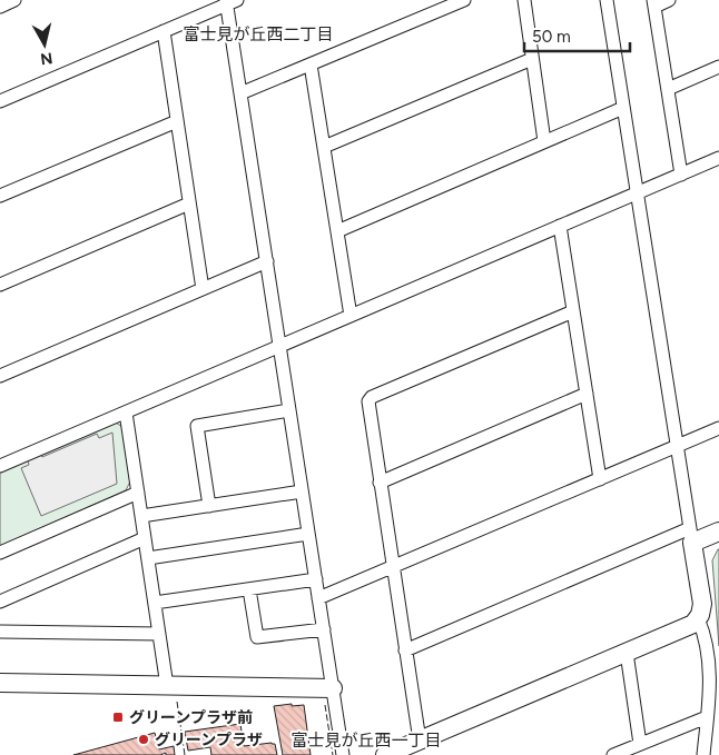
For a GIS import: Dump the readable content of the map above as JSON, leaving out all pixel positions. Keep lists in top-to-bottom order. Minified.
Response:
{"districts":["富士見が丘西二丁目","富士見が丘西一丁目"],"places":{"transit":["グリーンプラザ前"],"other":["グリーンプラザ"]},"scale_bar":"50 m","north":"bottom"}
